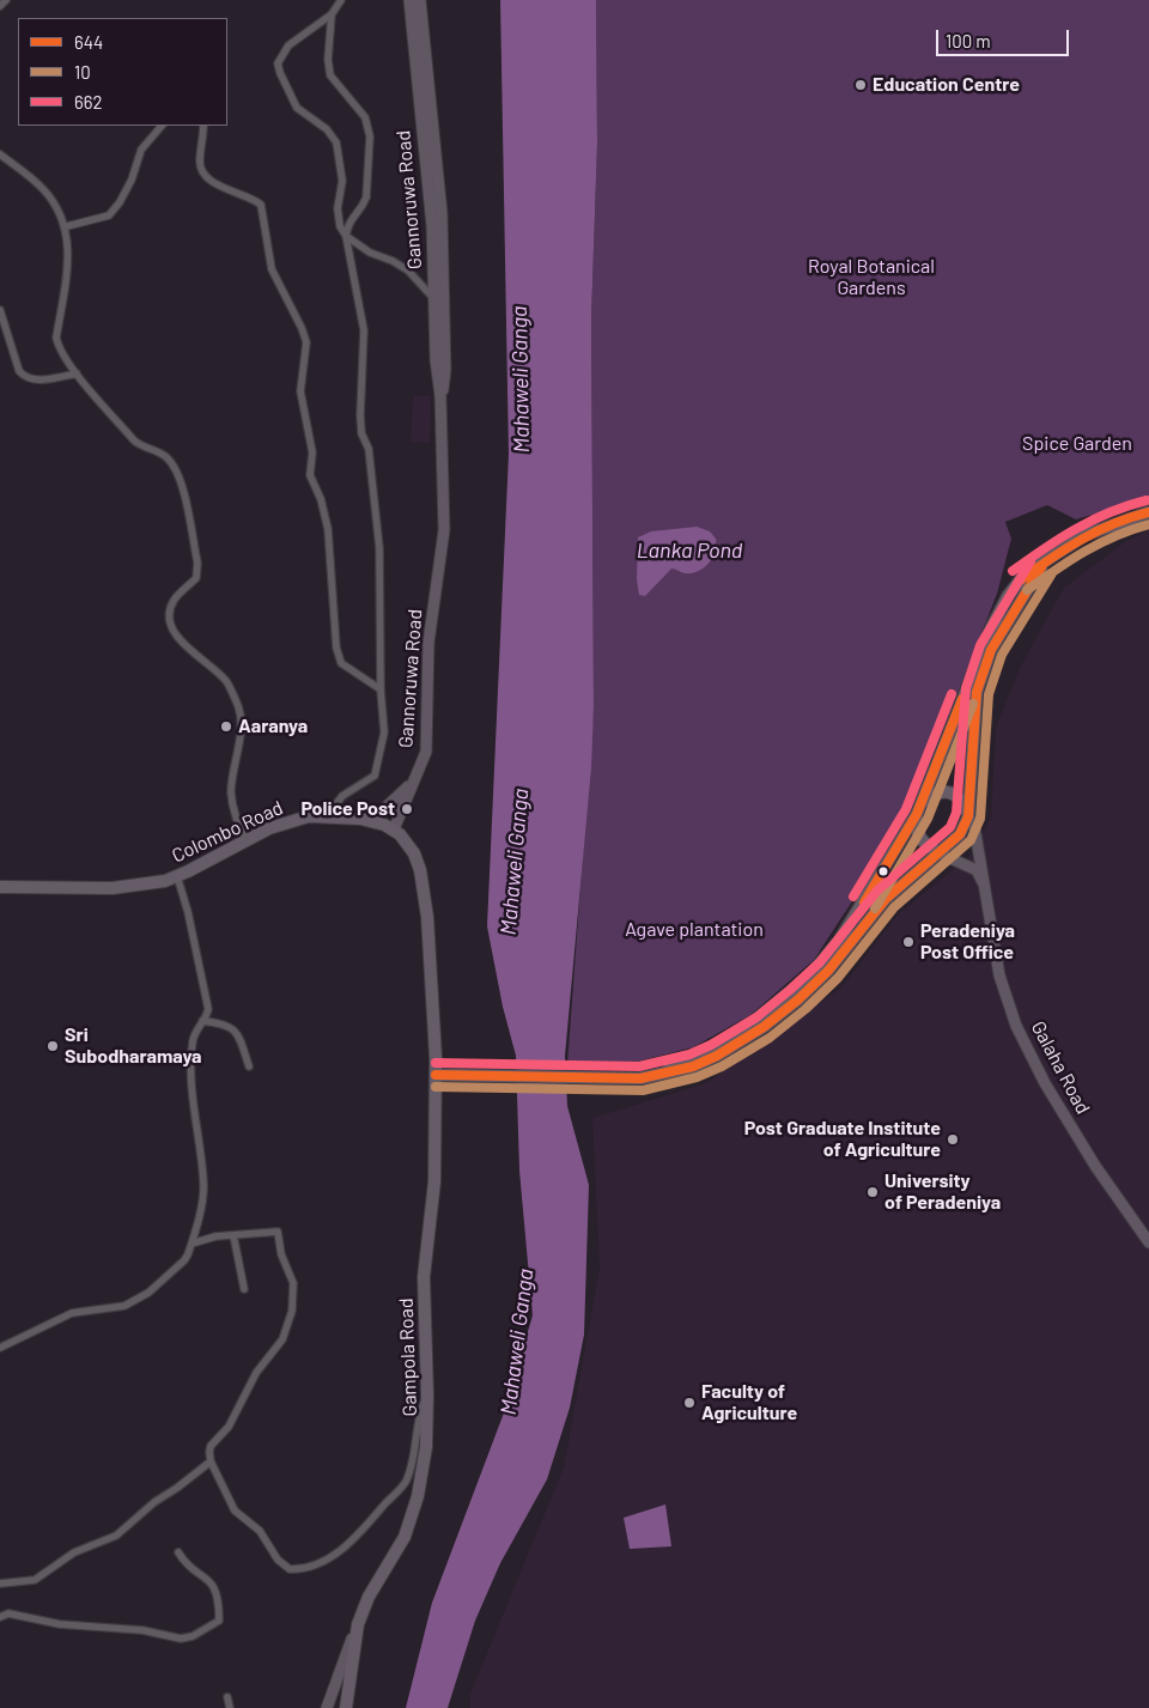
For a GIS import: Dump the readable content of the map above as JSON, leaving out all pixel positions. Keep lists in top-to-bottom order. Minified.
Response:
{"streets":{"highway":["Colombo Road","Gampola Road"],"main road":["Gannoruwa Road","Galaha Road"]},"crossings":[["Gannoruwa Road","Colombo Road"],["Colombo Road","Gampola Road"]],"water":["Mahaweli Ganga","Lanka Pond"],"parks":["Royal Botanical Gardens","Spice Garden","Agave plantation"],"places":["Education Centre","Aaranya","Police Post","Peradeniya Post Office","Sri Subodharamaya","Post Graduate Institute of Agriculture","University of Peradeniya","Faculty of Agriculture"],"lines":["transit line 662","transit line 644","transit line 10"],"legend":["644","10","662"],"scale_bar":"100 m"}
